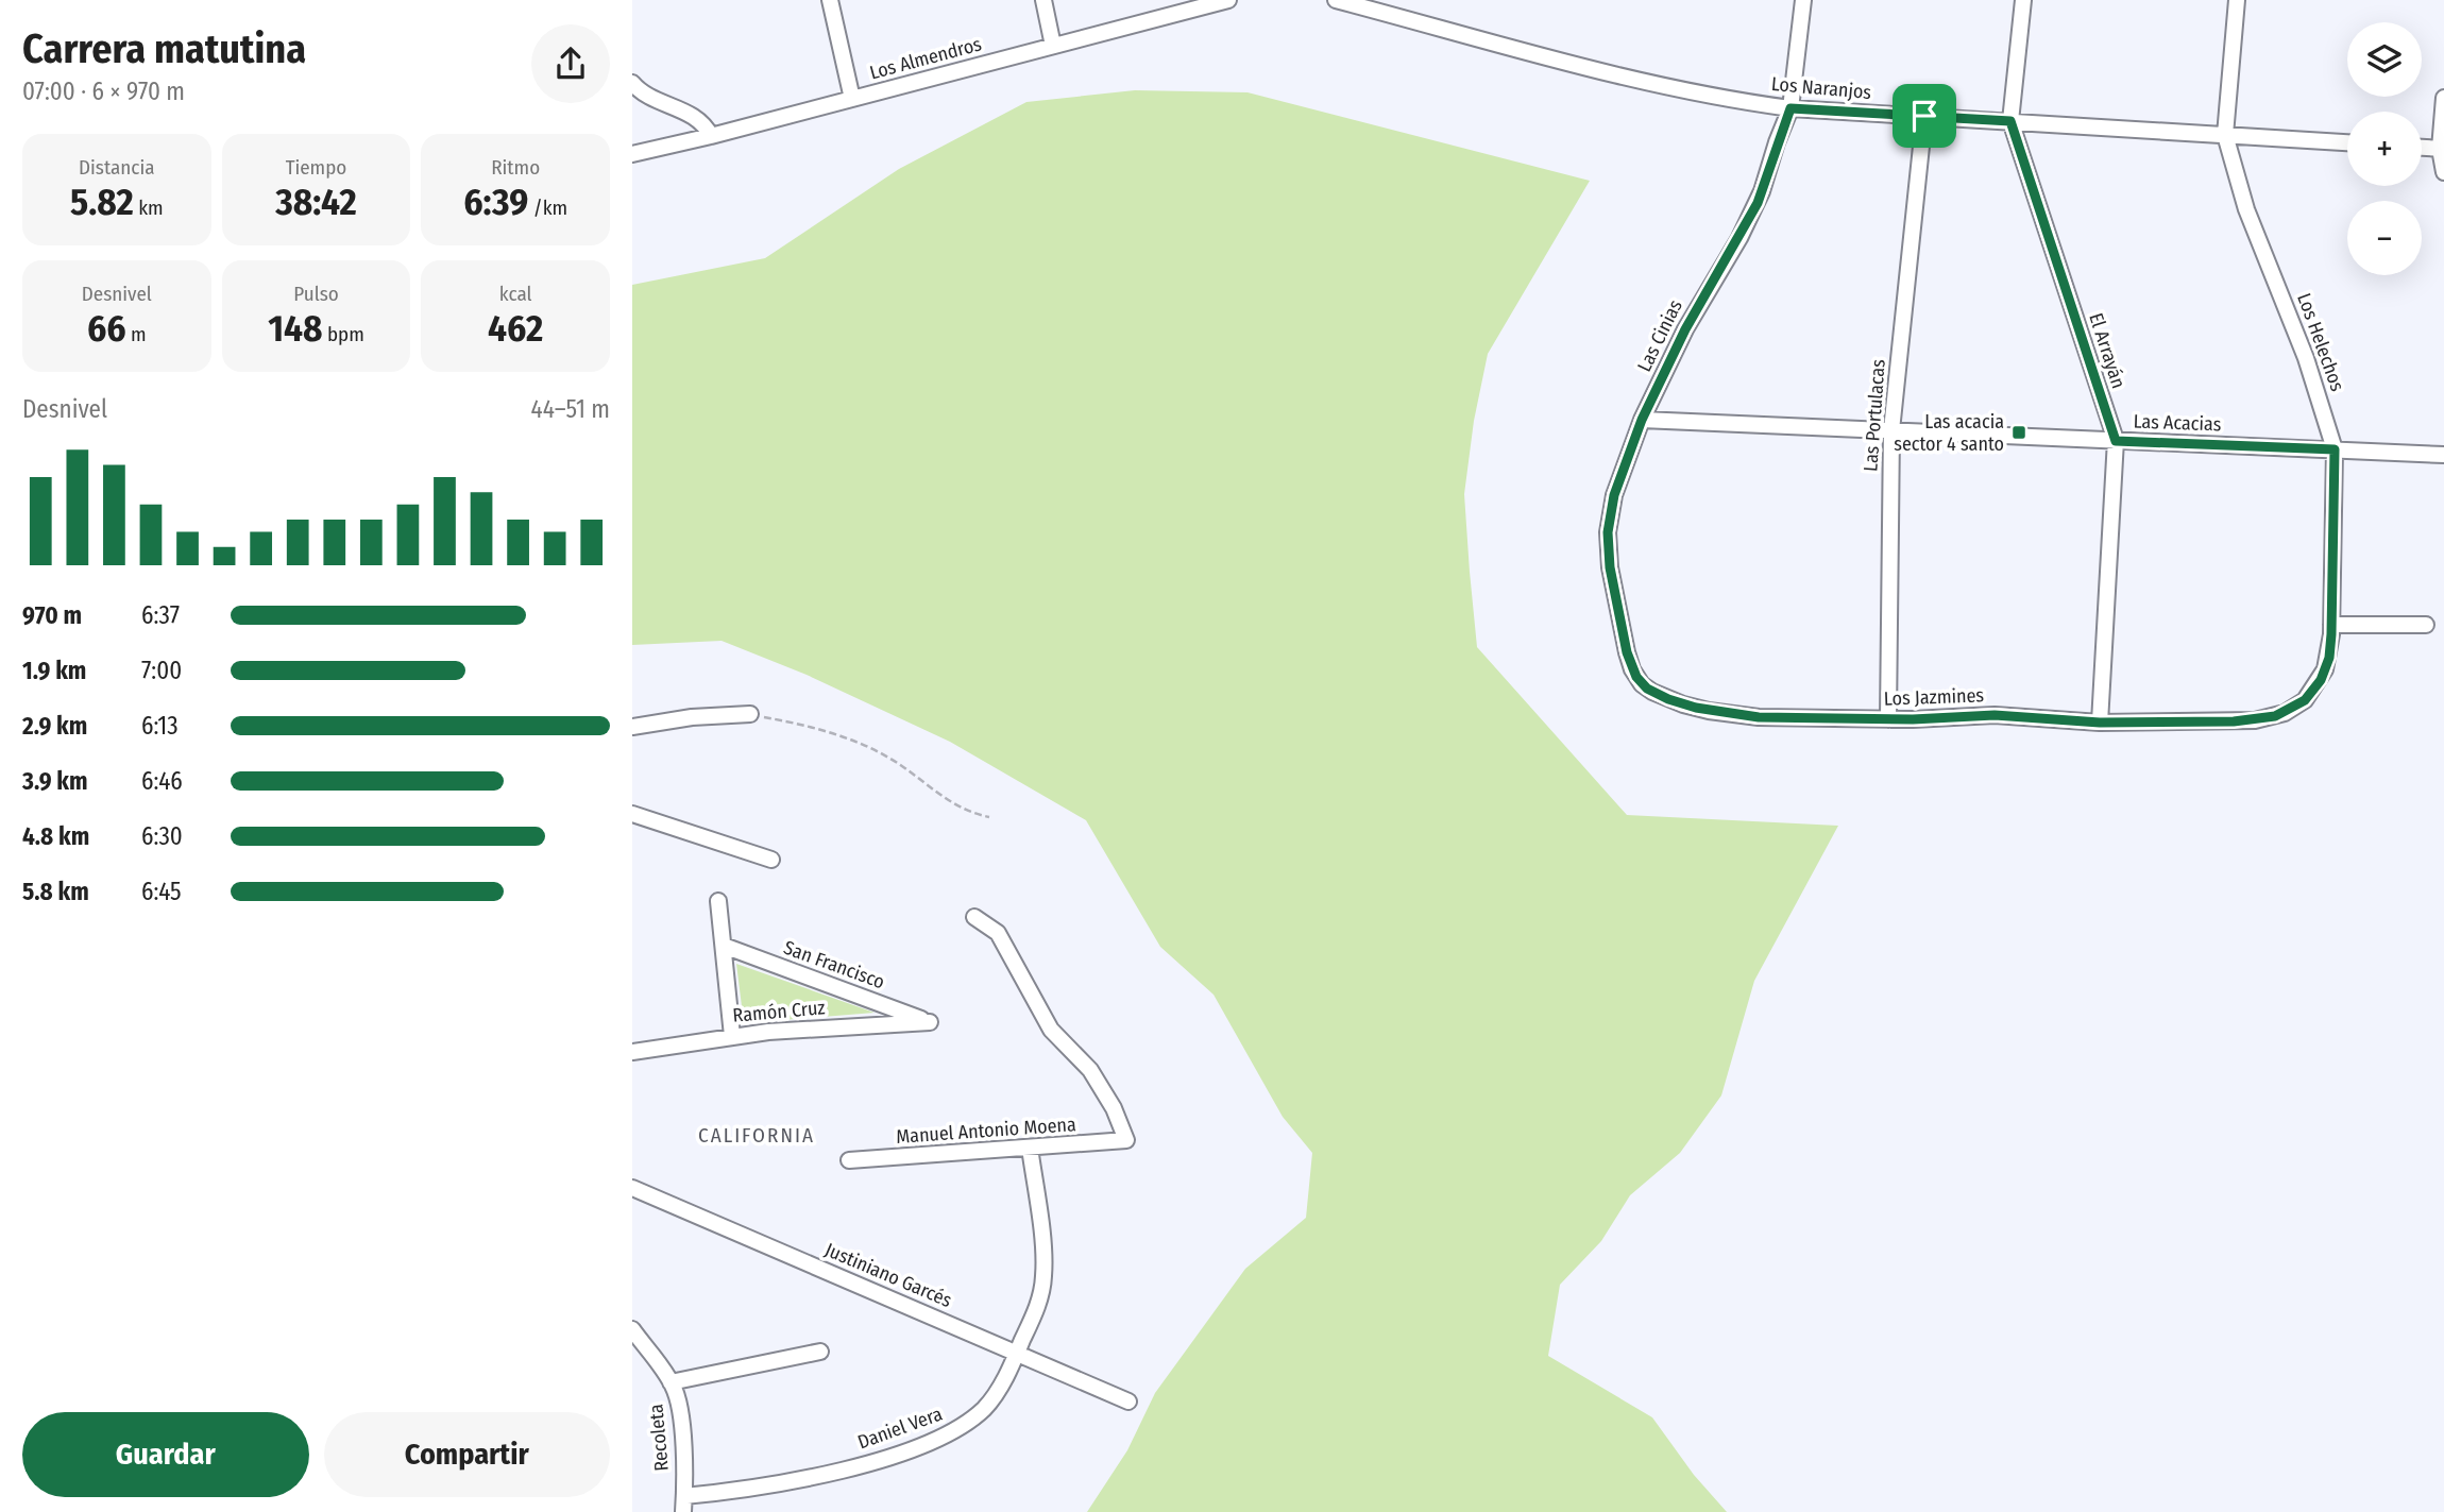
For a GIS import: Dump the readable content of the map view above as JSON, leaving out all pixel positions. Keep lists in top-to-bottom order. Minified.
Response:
{"streets":{"street":["Los Almendros","Los Naranjos","Las Cinias","Los Helechos","El Arrayán","Las Portulacas","Las Acacias","Los Jazmines","San Francisco","Ramón Cruz","Manuel Antonio Moena","Justiniano Garcés","Daniel Vera","Recoleta"]},"crossings":[["Los Naranjos","Las Cinias"],["Los Naranjos","Los Helechos"],["Los Naranjos","El Arrayán"],["Los Naranjos","Las Portulacas"],["Las Cinias","Las Acacias"],["Las Cinias","Los Jazmines"],["Los Helechos","Las Acacias"],["Los Helechos","Los Jazmines"],["El Arrayán","Las Acacias"],["El Arrayán","Los Jazmines"],["Las Portulacas","Las Acacias"],["Las Portulacas","Los Jazmines"],["San Francisco","Ramón Cruz"],["Manuel Antonio Moena","Daniel Vera"],["Justiniano Garcés","Daniel Vera"],["Daniel Vera","Recoleta"]],"districts":["CALIFORNIA"],"places":{"transit":["Las acacia sector 4 santo"]},"page":{"heading":["Carrera matutina","07:00 · 6 × 970 m"],"map_buttons":["+","−"],"stats":[["Distancia","5.82 km"],["Tiempo","38:42"],["Ritmo","6:39 /km"],["Desnivel","66 m"],["Pulso","148 bpm"],["kcal","462"]],"chart":["Desnivel","44–51 m"],"list":[{"name":"970 m","note":"6:37"},{"name":"1.9 km","note":"7:00"},{"name":"2.9 km","note":"6:13"},{"name":"3.9 km","note":"6:46"},{"name":"4.8 km","note":"6:30"},{"name":"5.8 km","note":"6:45"}],"buttons":["Guardar","Compartir"]}}
